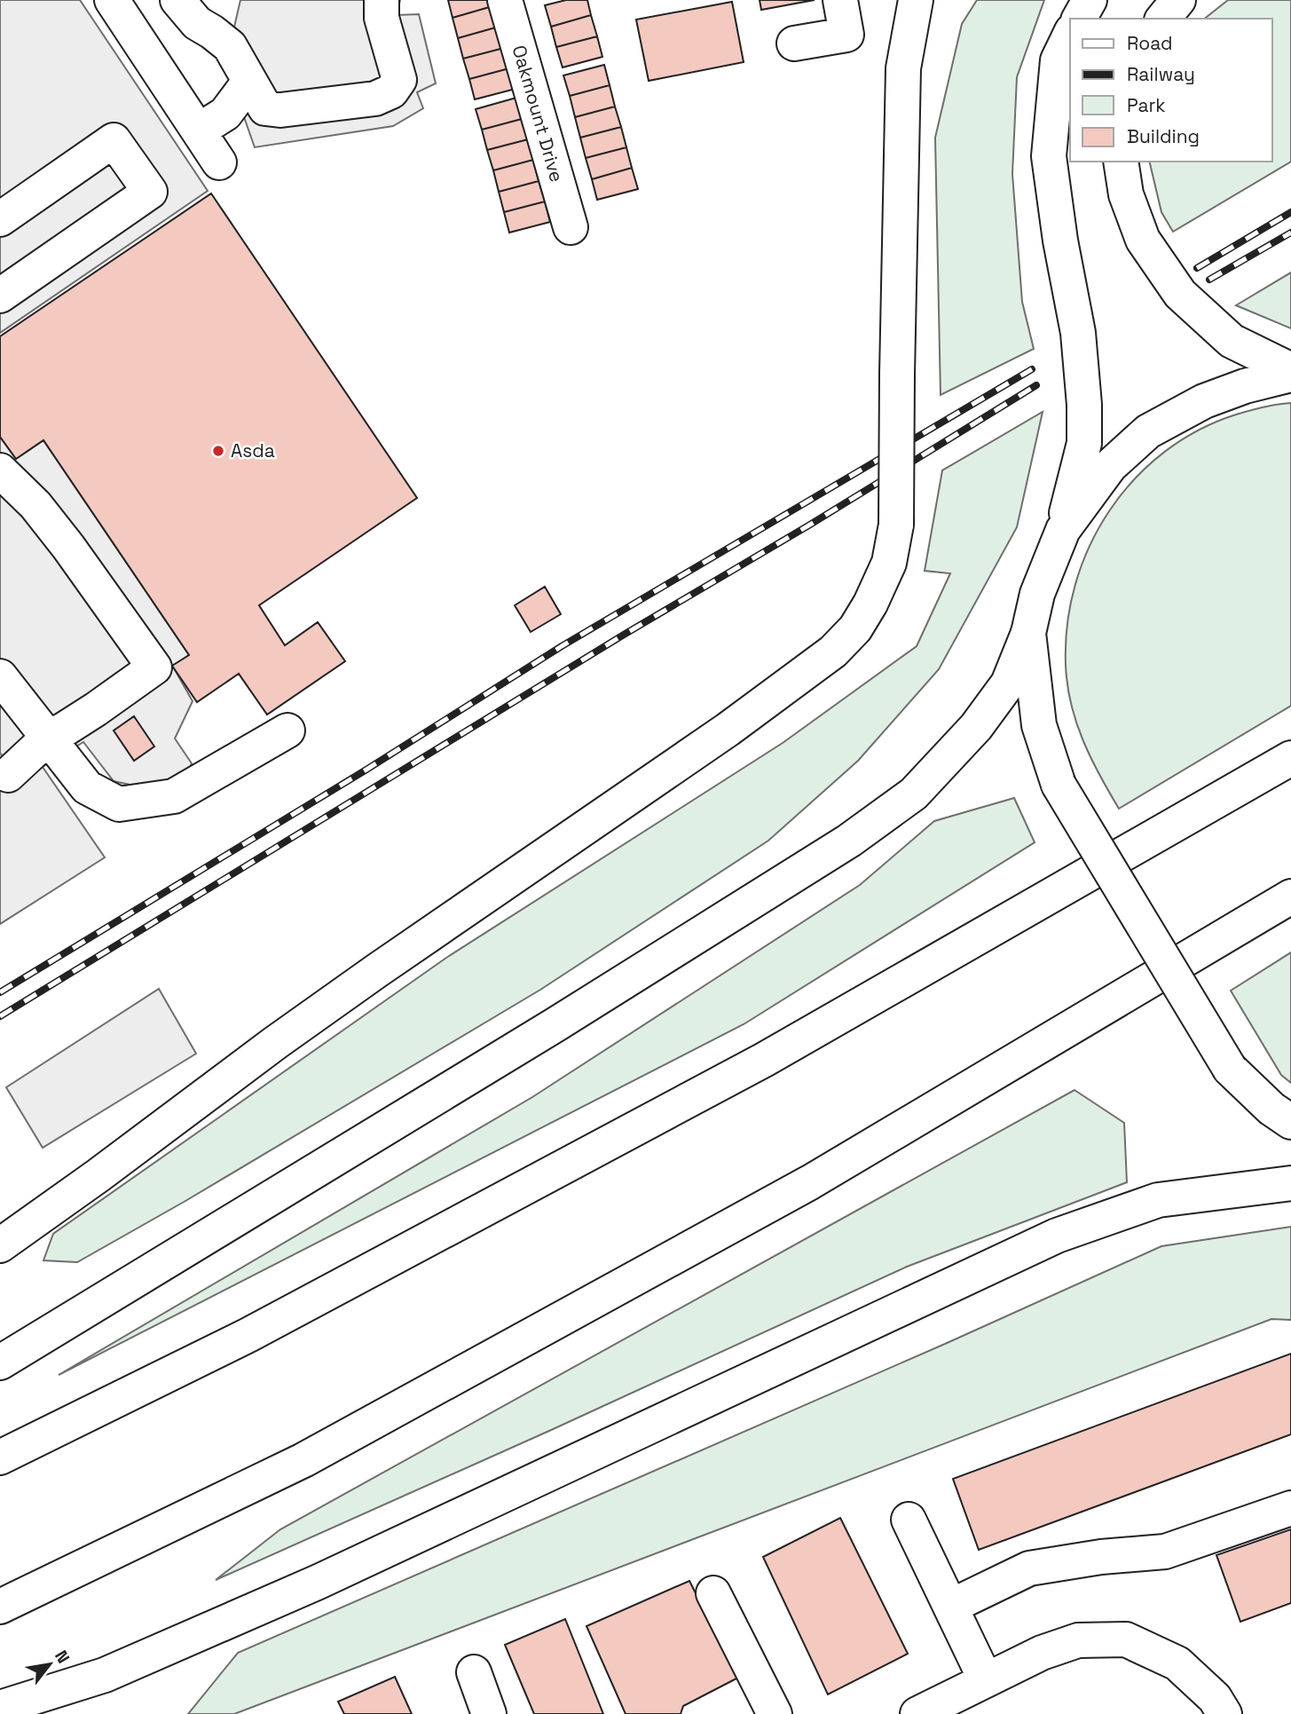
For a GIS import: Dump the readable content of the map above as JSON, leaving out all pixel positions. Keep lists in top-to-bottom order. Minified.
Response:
{"streets":{"main road":["Oakmount Drive"]},"places":["Asda"],"legend":["Road","Railway","Park","Building"],"north":"top right"}
